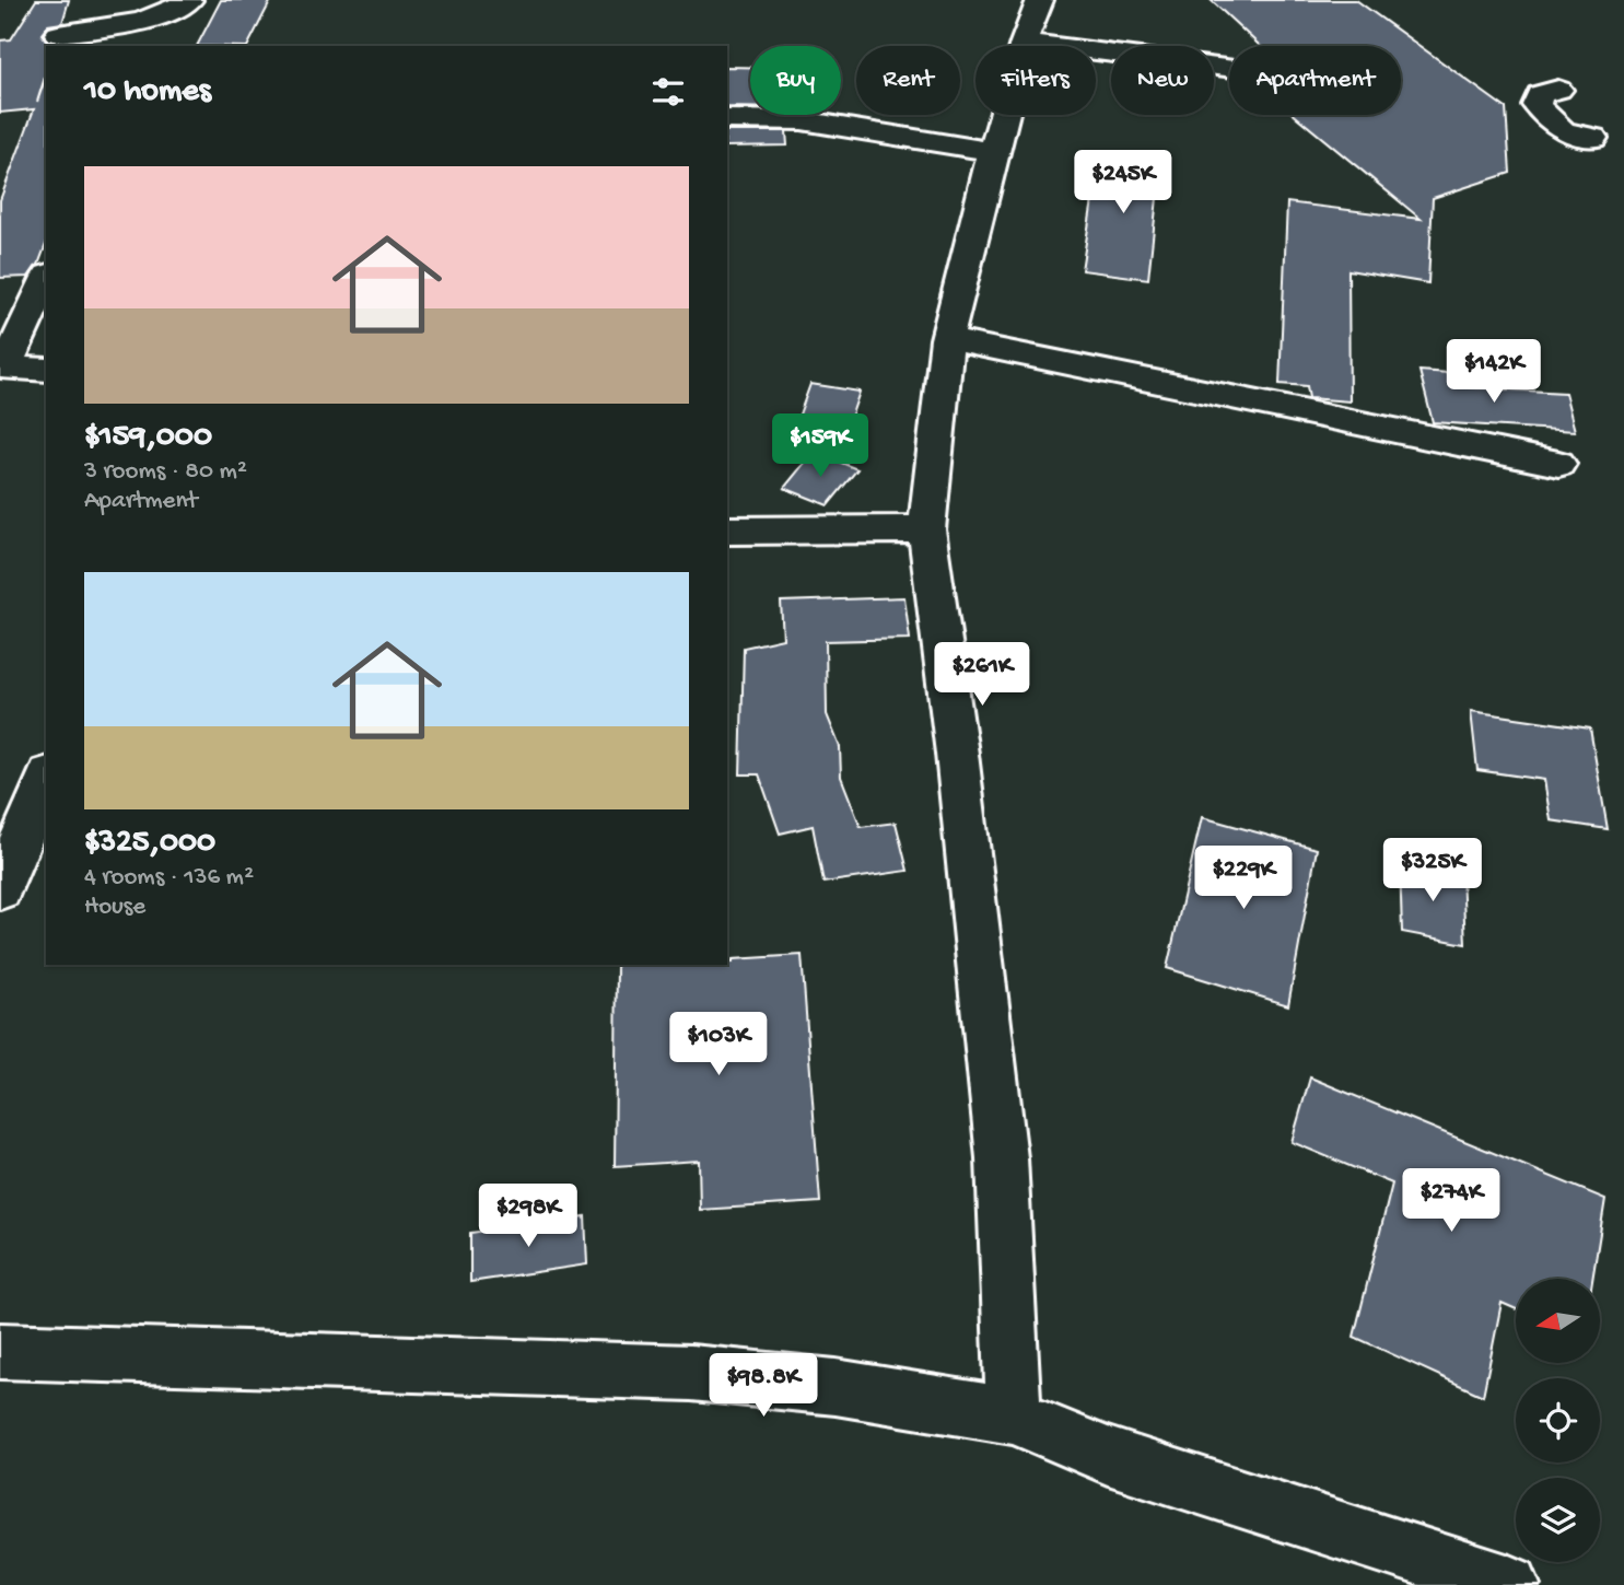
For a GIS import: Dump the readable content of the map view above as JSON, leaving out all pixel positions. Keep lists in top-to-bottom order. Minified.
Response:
{"north":"left","page":{"chip":["Buy","Rent","Filters","New","Apartment"],"heading":"10 homes","list":[{"name":"$159,000","note":"3 rooms · 80 m² · Apartment"},{"name":"$325,000","note":"4 rooms · 136 m² · House"}],"price":["$245K","$142K","$159K","$261K","$325K","$229K","$103K","$274K","$298K","$98.8K"]}}
